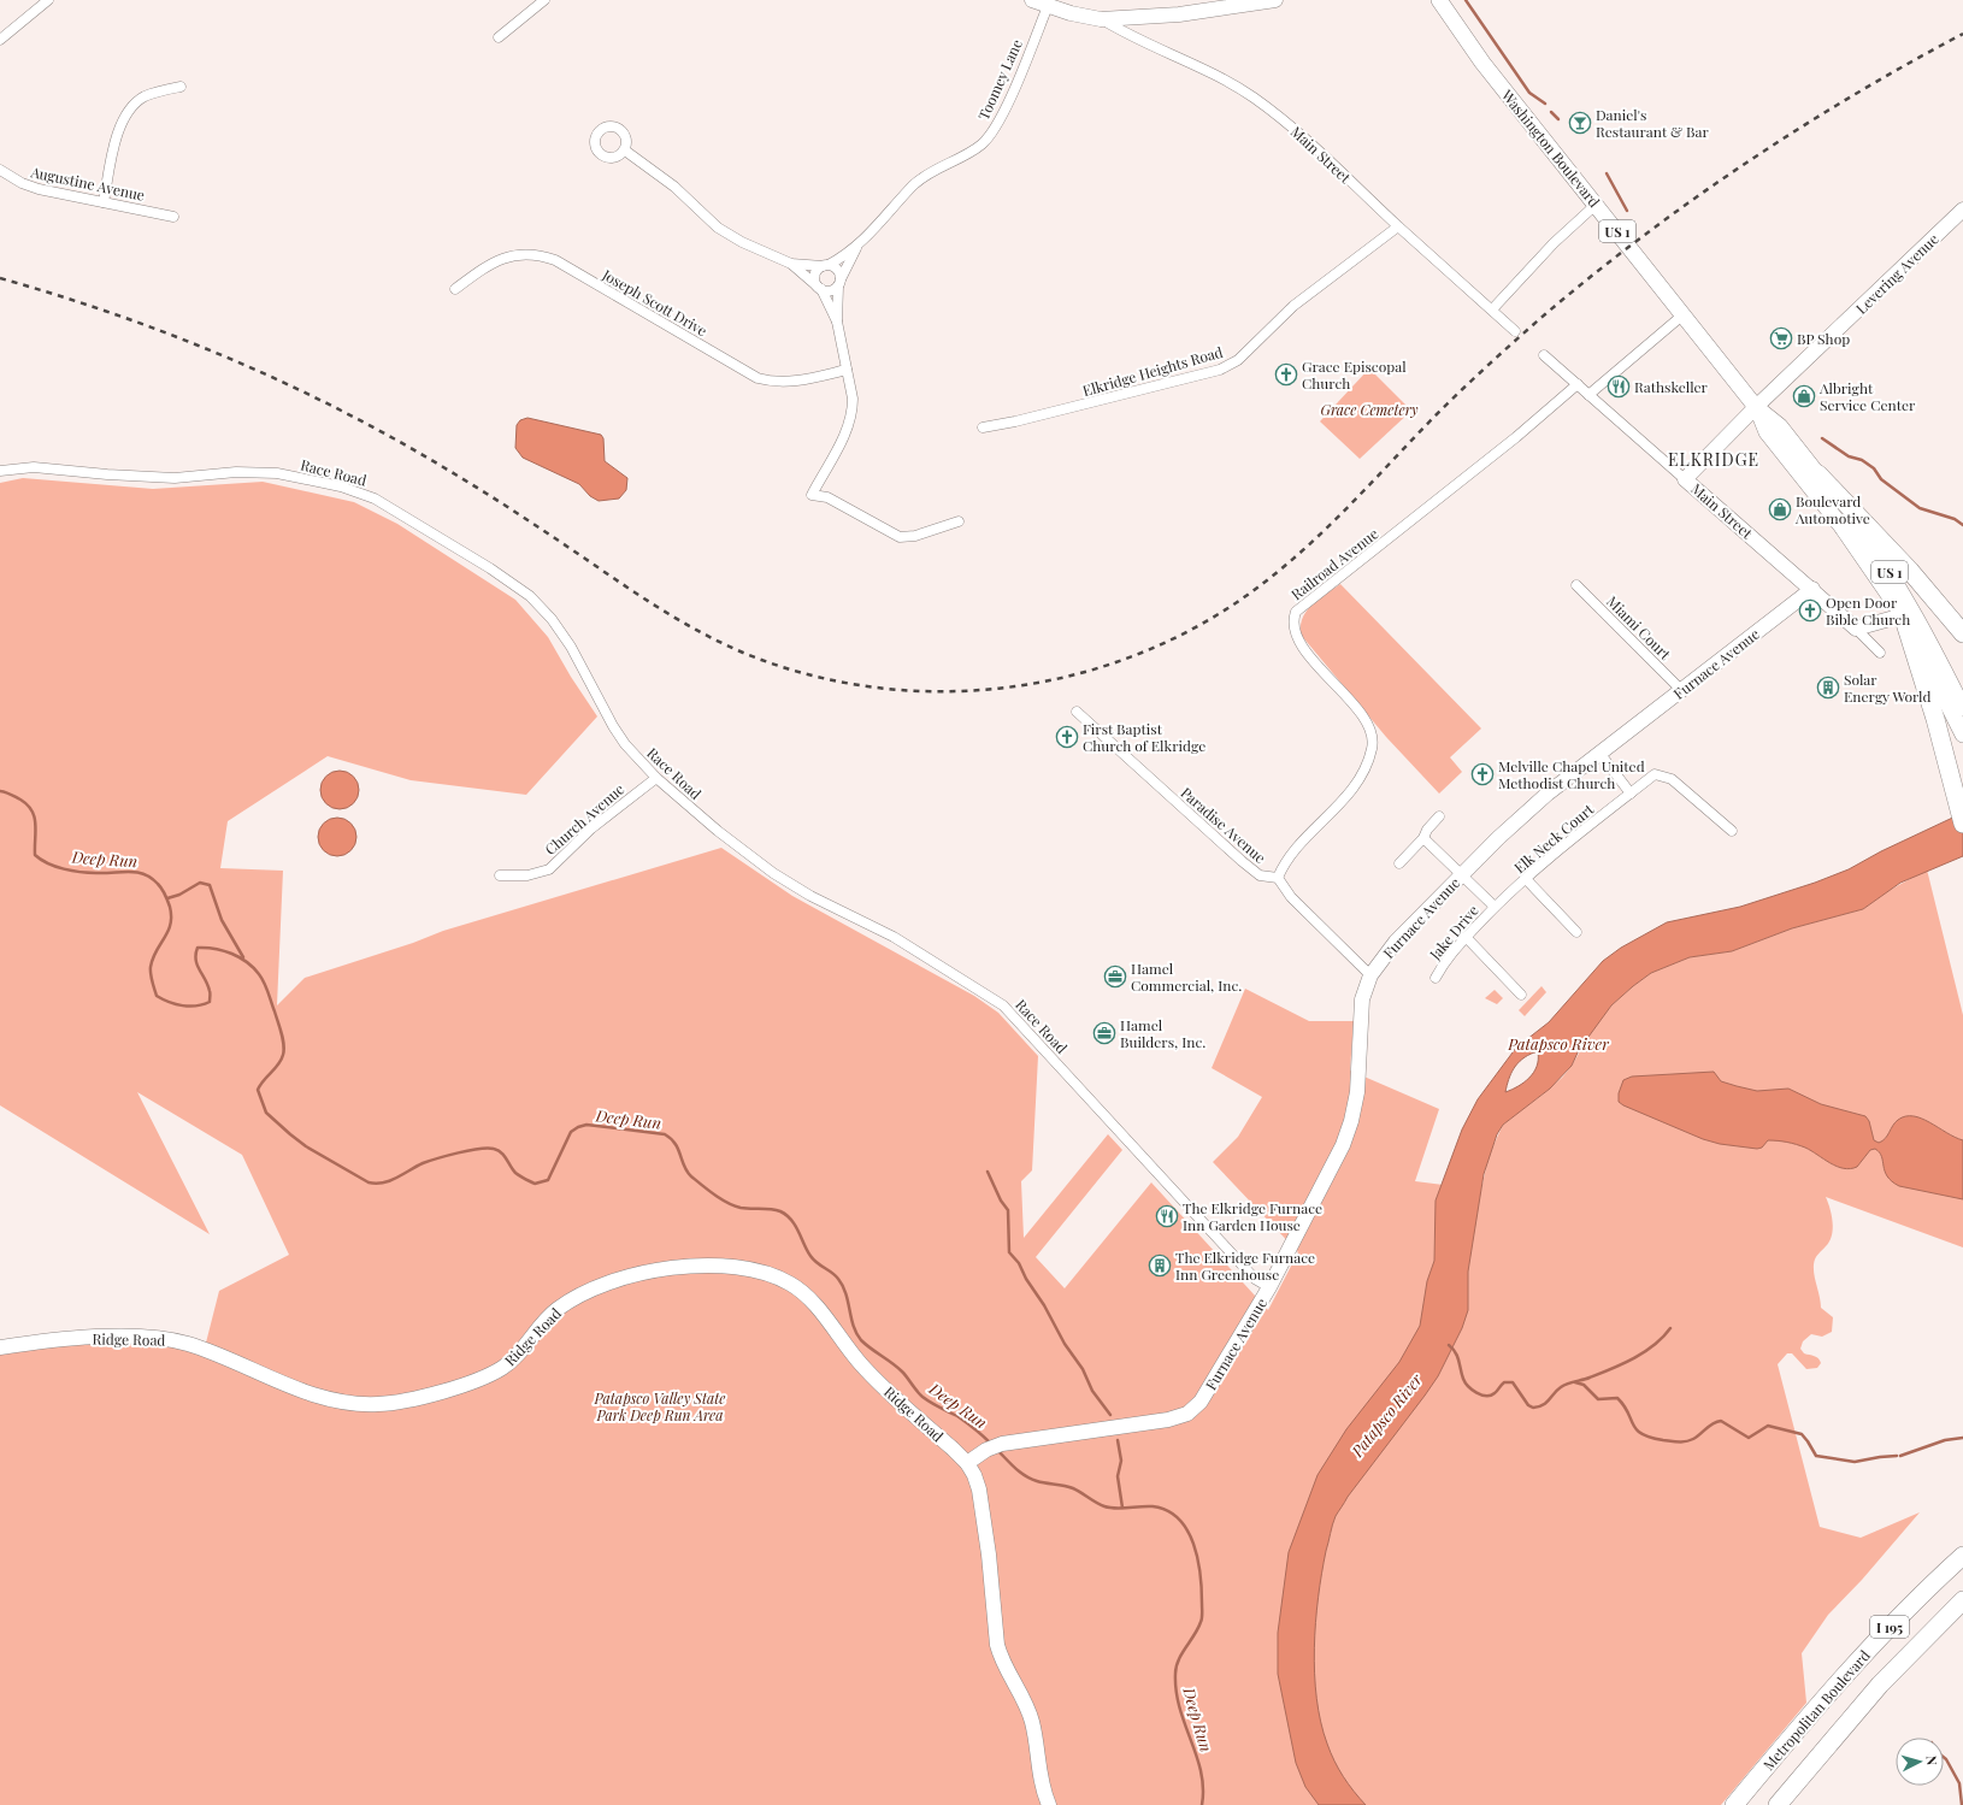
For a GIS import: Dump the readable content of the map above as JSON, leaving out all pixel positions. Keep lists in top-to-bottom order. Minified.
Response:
{"streets":{"highway":["I 195","Metropolitan Boulevard"],"main road":["Washington Boulevard","US 1"],"street":["Toomey Lane","Main Street","Augustine Avenue","Levering Avenue","Joseph Scott Drive","Elkridge Heights Road","Race Road","Railroad Avenue","Miami Court","Furnace Avenue","Church Avenue","Paradise Avenue","Elk Neck Court","Jake Drive","Ridge Road"]},"crossings":[["Washington Boulevard","Levering Avenue"],["Main Street","Levering Avenue"],["Main Street","Elkridge Heights Road"],["Main Street","Railroad Avenue"],["Main Street","Furnace Avenue"],["Race Road","Furnace Avenue"],["Race Road","Church Avenue"],["Railroad Avenue","Paradise Avenue"],["Miami Court","Furnace Avenue"],["Furnace Avenue","Ridge Road"],["Elk Neck Court","Jake Drive"]],"districts":["ELKRIDGE"],"water":["Deep Run","Patapsco River"],"parks":["Grace Cemetery","Patapsco Valley State Park Deep Run Area"],"places":{"bar":["Daniel's Restaurant & Bar"],"supermarket":["BP Shop"],"church":["Grace Episcopal Church","Open Door Bible Church","First Baptist Church of Elkridge","Melville Chapel United Methodist Church"],"restaurant":["Rathskeller","The Elkridge Furnace Inn Garden House"],"shop":["Albright Service Center","Boulevard Automotive"],"building":["Solar Energy World","The Elkridge Furnace Inn Greenhouse"],"office":["Hamel Commercial, Inc.","Hamel Builders, Inc."]},"north":"right"}
